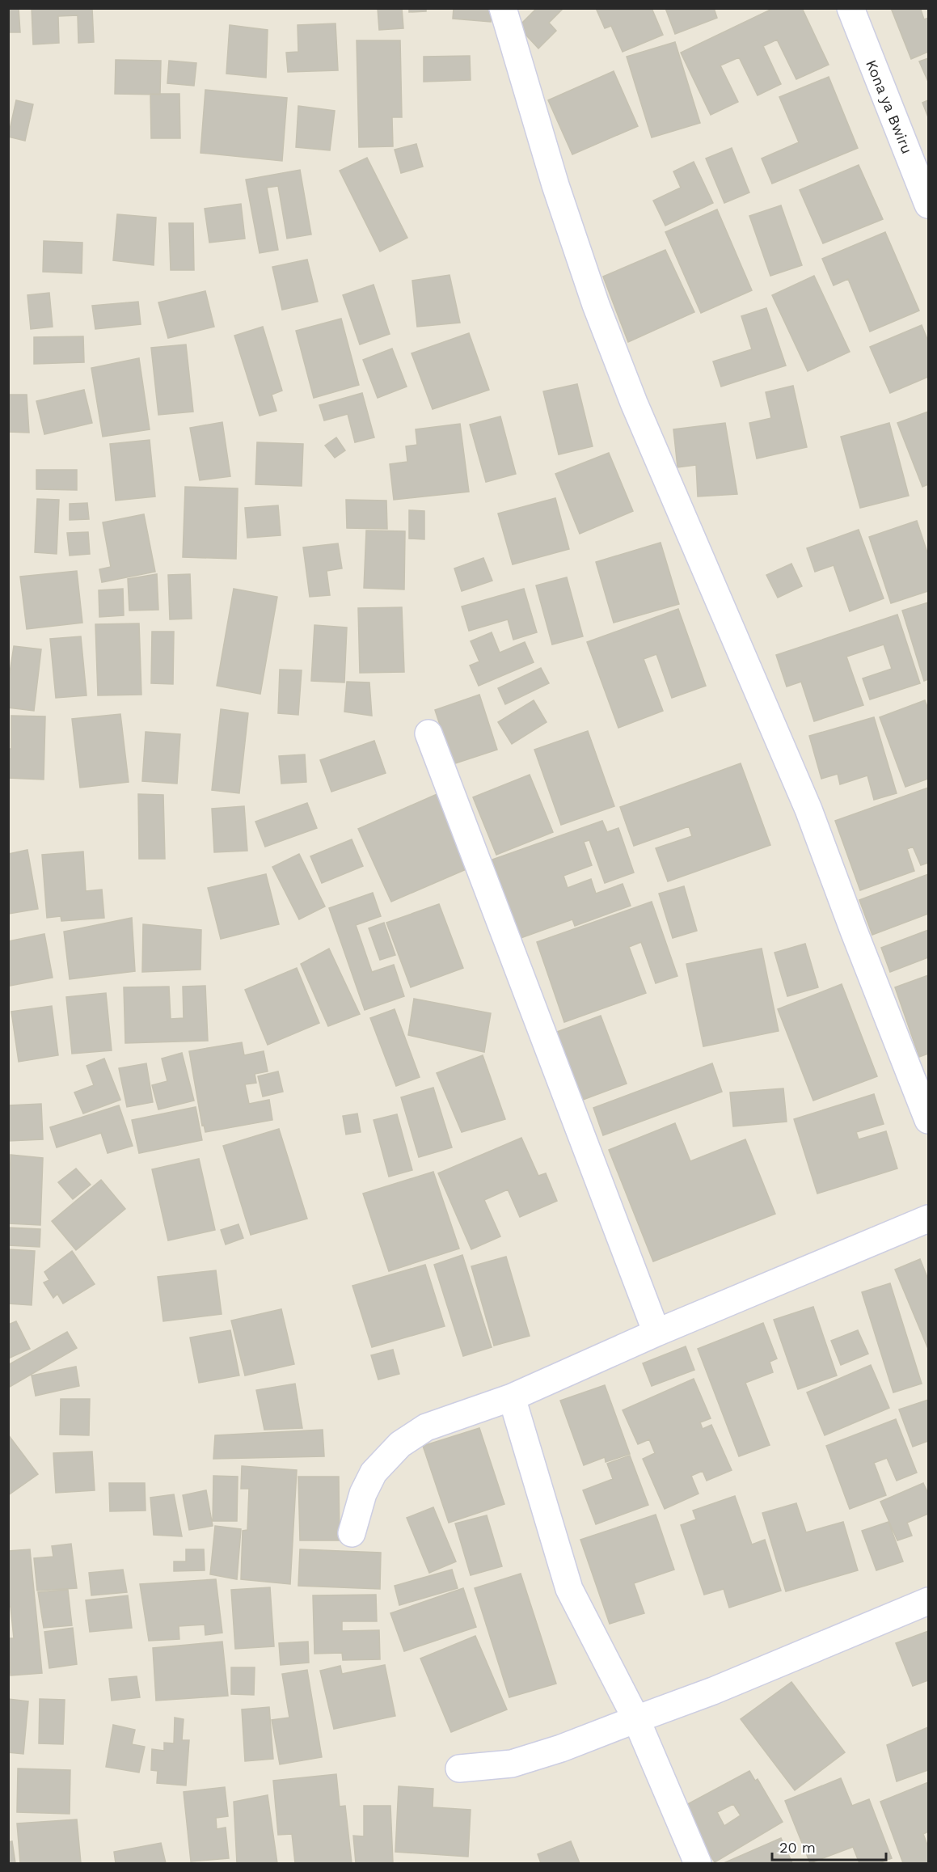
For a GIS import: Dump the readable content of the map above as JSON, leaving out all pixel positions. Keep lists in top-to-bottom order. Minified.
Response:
{"streets":{"street":["Kona ya Bwiru"]},"scale_bar":"20 m"}
